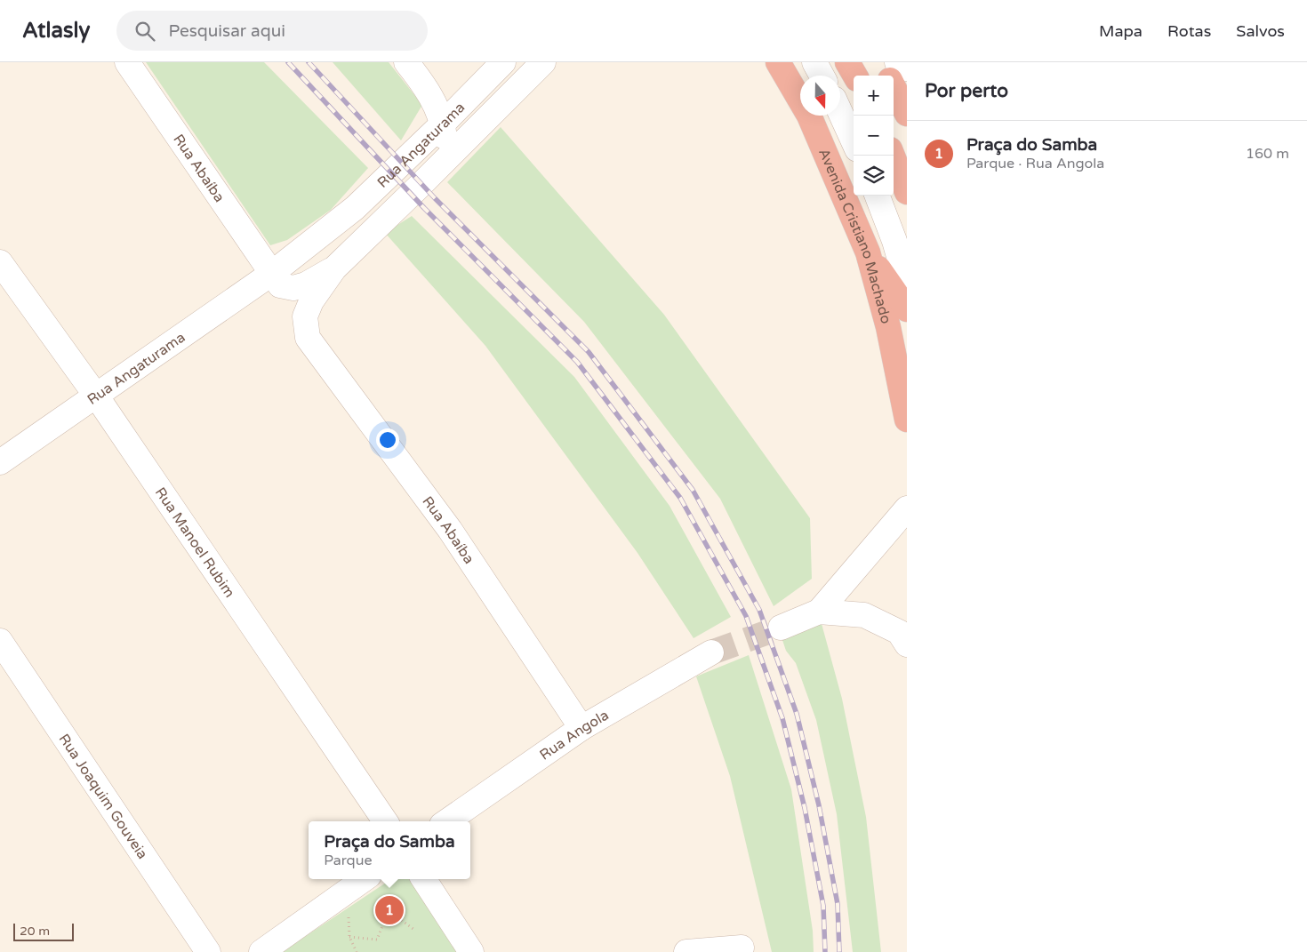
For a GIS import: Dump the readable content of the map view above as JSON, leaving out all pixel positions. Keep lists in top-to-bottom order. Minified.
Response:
{"streets":{"highway":["Avenida Cristiano Machado"],"street":["Rua Angaturama","Rua Abaíba","Rua Manoel Rubim","Rua Angola","Rua Joaquim Gouveia"]},"crossings":[["Rua Angaturama","Rua Abaíba"],["Rua Angaturama","Rua Manoel Rubim"],["Rua Abaíba","Rua Angola"]],"scale_bar":"20 m","north":"bottom","page":{"header":"Atlasly","search":"Pesquisar aqui","nav":["Mapa","Rotas","Salvos"],"heading":"Por perto","map_buttons":["+","−"],"list":[{"mark":"1","name":"Praça do Samba","note":"Parque · Rua Angola","value":"160 m"}],"popup":["Praça do Samba","Parque"],"pins":"1","scale":"20 m"}}
